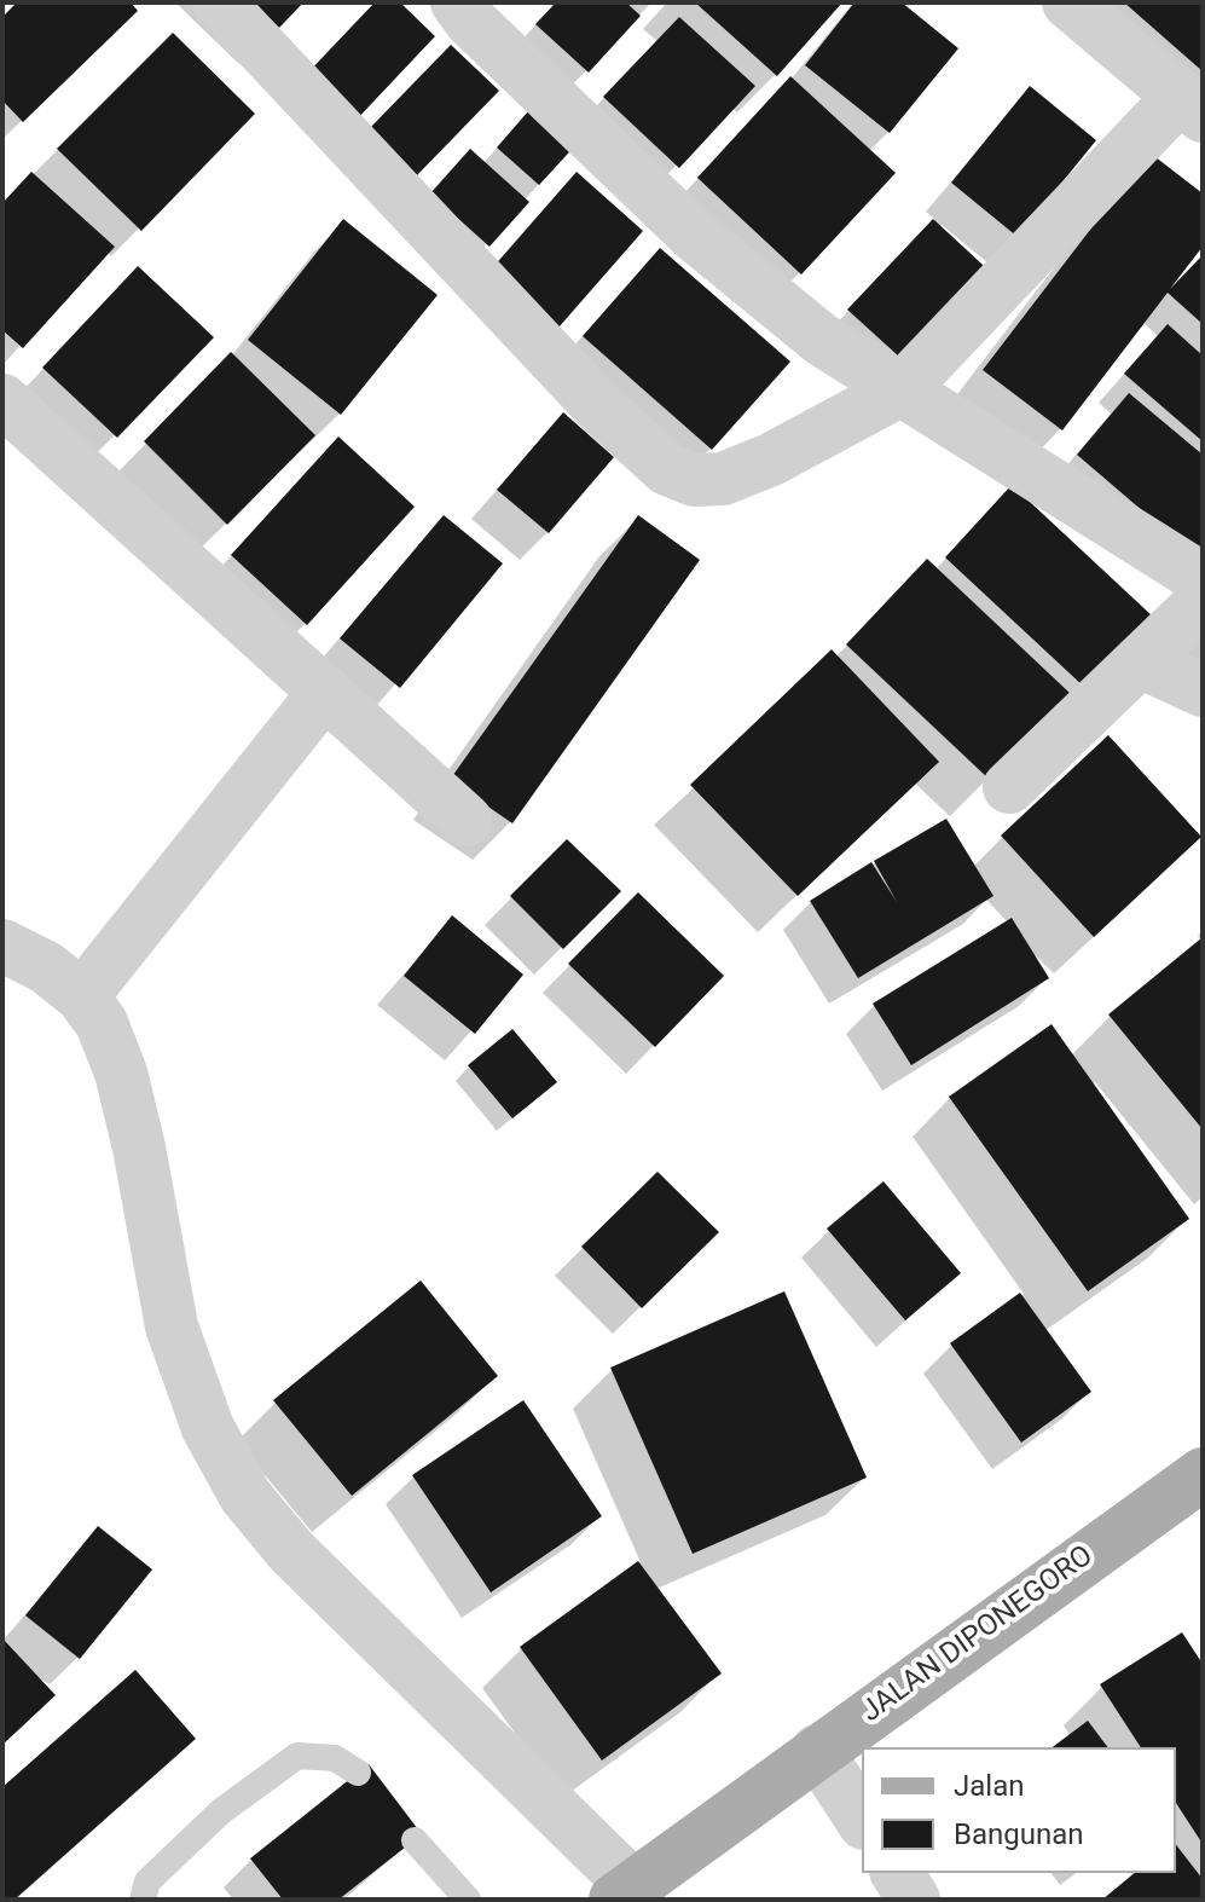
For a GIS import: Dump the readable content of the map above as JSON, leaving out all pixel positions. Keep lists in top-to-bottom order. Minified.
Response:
{"streets":{"main road":["JALAN DIPONEGORO"]},"legend":["Jalan","Bangunan"]}
